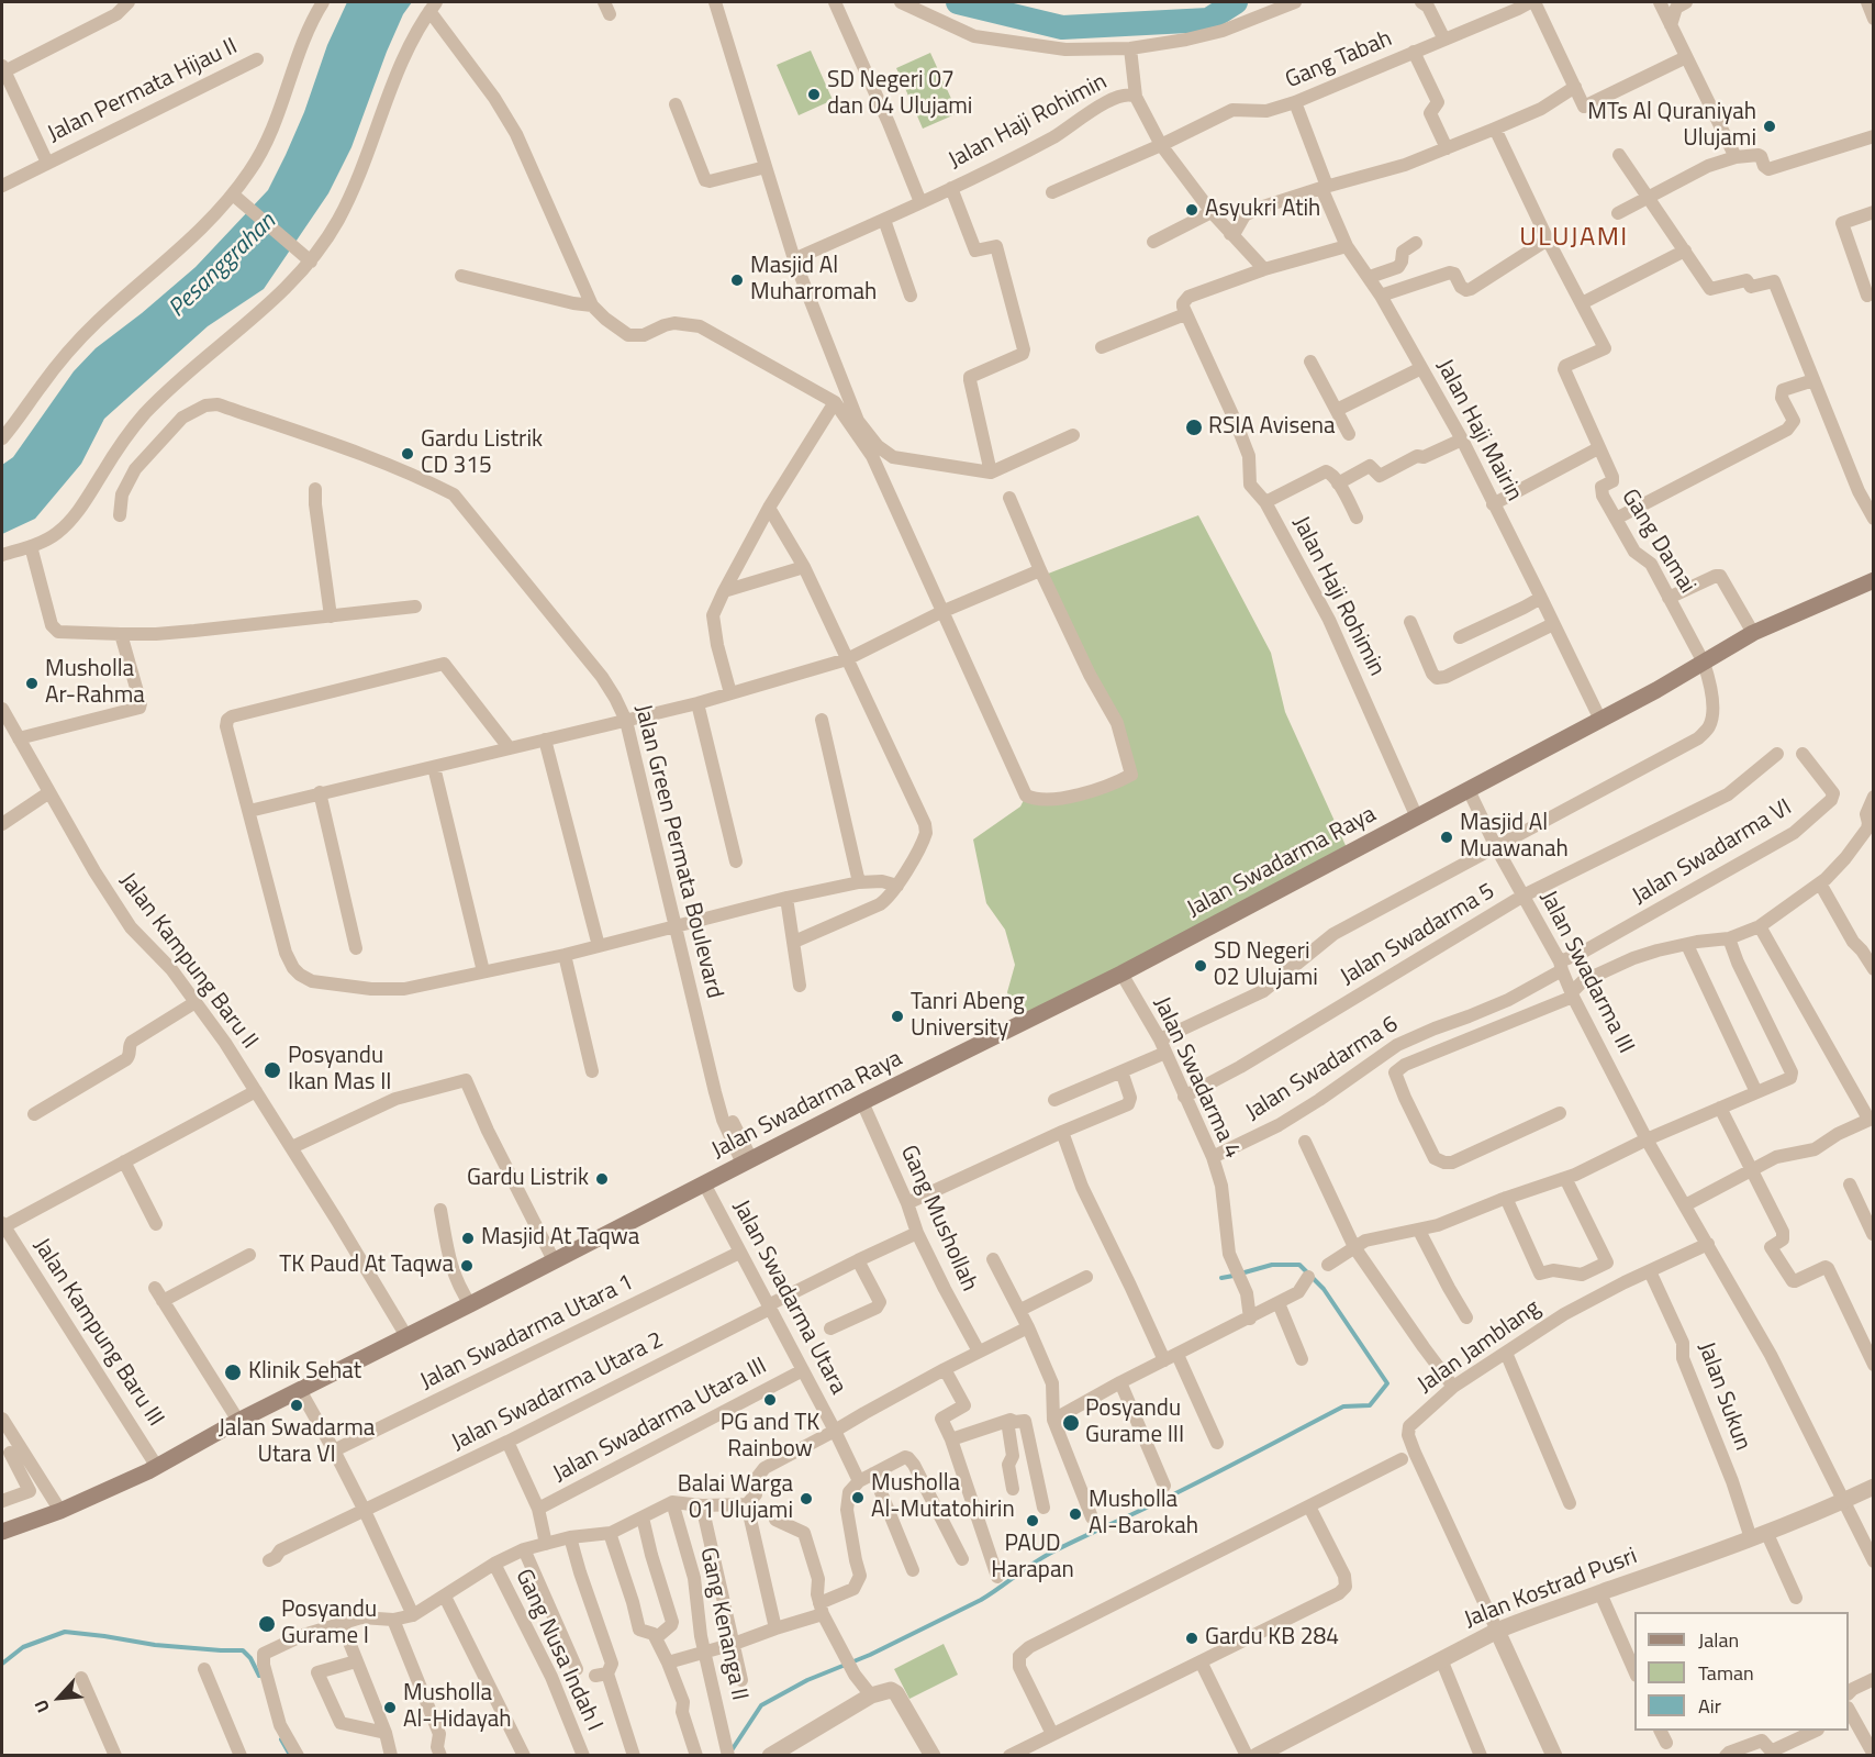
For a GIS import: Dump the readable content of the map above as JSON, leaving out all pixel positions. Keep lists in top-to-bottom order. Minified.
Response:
{"streets":{"main road":["Jalan Swadarma Raya"],"street":["Gang Tabah","Jalan Permata Hijau II","Jalan Haji Rohimin","Jalan Haji Mairin","Gang Damai","Jalan Green Permata Boulevard","Jalan Swadarma VI","Jalan Swadarma 5","Jalan Kampung Baru II","Jalan Swadarma III","Jalan Swadarma 6","Jalan Swadarma 4","Gang Mushollah","Jalan Swadarma Utara","Jalan Kampung Baru III","Jalan Swadarma Utara 1","Jalan Jamblang","Jalan Swadarma Utara 2","Jalan Sukun","Jalan Swadarma Utara III","Jalan Kostrad Pusri","Gang Kenanga II","Gang Nusa Indah I"]},"crossings":[["Gang Tabah","Jalan Haji Rohimin"],["Gang Tabah","Jalan Haji Mairin"],["Jalan Haji Rohimin","Jalan Swadarma Raya"],["Jalan Haji Mairin","Jalan Swadarma Raya"],["Gang Damai","Jalan Swadarma Raya"],["Gang Damai","Jalan Swadarma III"],["Gang Damai","Jalan Swadarma 4"],["Jalan Green Permata Boulevard","Jalan Swadarma Raya"],["Jalan Swadarma VI","Jalan Swadarma III"],["Jalan Swadarma VI","Jalan Swadarma 6"],["Jalan Swadarma Raya","Jalan Kampung Baru II"],["Jalan Swadarma Raya","Jalan Swadarma III"],["Jalan Swadarma Raya","Jalan Swadarma 4"],["Jalan Swadarma Raya","Gang Mushollah"],["Jalan Swadarma Raya","Jalan Swadarma Utara"],["Jalan Swadarma Raya","Jalan Kampung Baru III"],["Jalan Swadarma 5","Jalan Swadarma III"],["Jalan Swadarma 5","Jalan Swadarma 4"],["Jalan Swadarma III","Jalan Swadarma 6"],["Jalan Swadarma III","Jalan Jamblang"],["Jalan Swadarma III","Jalan Kostrad Pusri"],["Jalan Swadarma 6","Jalan Swadarma 4"],["Gang Mushollah","Jalan Swadarma Utara 2"],["Jalan Swadarma Utara","Jalan Swadarma Utara 1"],["Jalan Swadarma Utara","Jalan Swadarma Utara 2"],["Jalan Swadarma Utara","Jalan Swadarma Utara III"],["Jalan Jamblang","Jalan Sukun"],["Jalan Jamblang","Jalan Kostrad Pusri"],["Jalan Sukun","Jalan Kostrad Pusri"],["Gang Kenanga II","Gang Nusa Indah I"]],"districts":["ULUJAMI"],"water":["Pesanggrahan"],"places":["SD Negeri 07 dan 04 Ulujami","MTs Al Quraniyah Ulujami","Asyukri Atih","Masjid Al Muharromah","RSIA Avisena","Gardu Listrik CD 315","Musholla Ar-Rahma","Masjid Al Muawanah","SD Negeri 02 Ulujami","Tanri Abeng University","Posyandu Ikan Mas II","Gardu Listrik","Masjid At Taqwa","TK Paud At Taqwa","Klinik Sehat","PG and TK Rainbow","Jalan Swadarma Utara VI","Posyandu Gurame III","Musholla Al-Mutatohirin","Balai Warga 01 Ulujami","Musholla Al-Barokah","PAUD Harapan","Posyandu Gurame I","Gardu KB 284","Musholla Al-Hidayah"],"legend":["Jalan","Taman","Air"],"north":"bottom left"}
